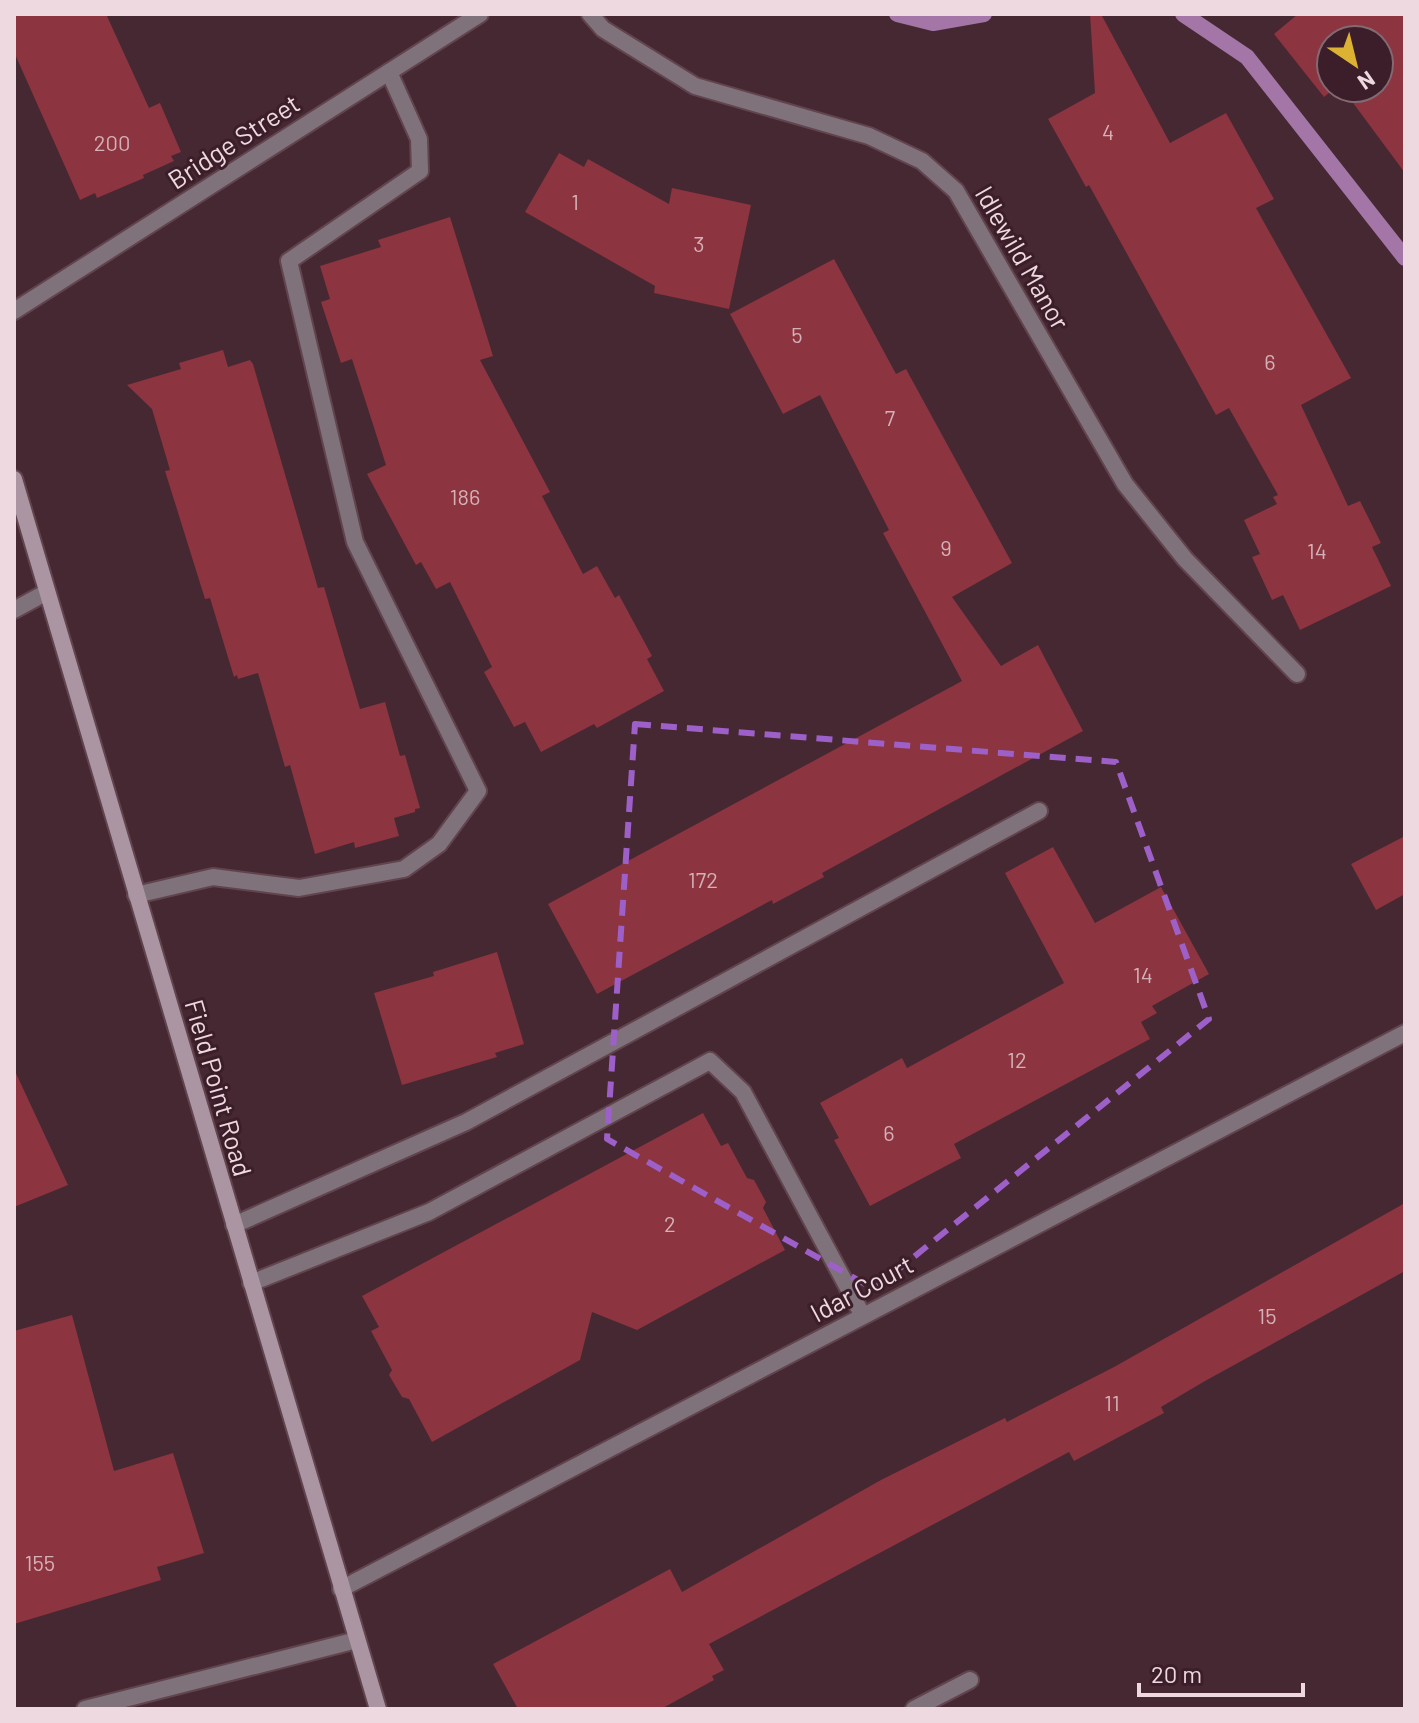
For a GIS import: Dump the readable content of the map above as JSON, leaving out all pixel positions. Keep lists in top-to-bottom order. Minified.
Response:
{"streets":{"main road":["Field Point Road"],"street":["Bridge Street","Idlewild Manor","Idar Court"]},"crossings":[["Field Point Road","Idar Court"]],"house_numbers":["4","200","1","3","5","6","7","186","9","14","172","14","12","6","2","15","11","155"],"scale_bar":"20 m","north":"bottom right"}
